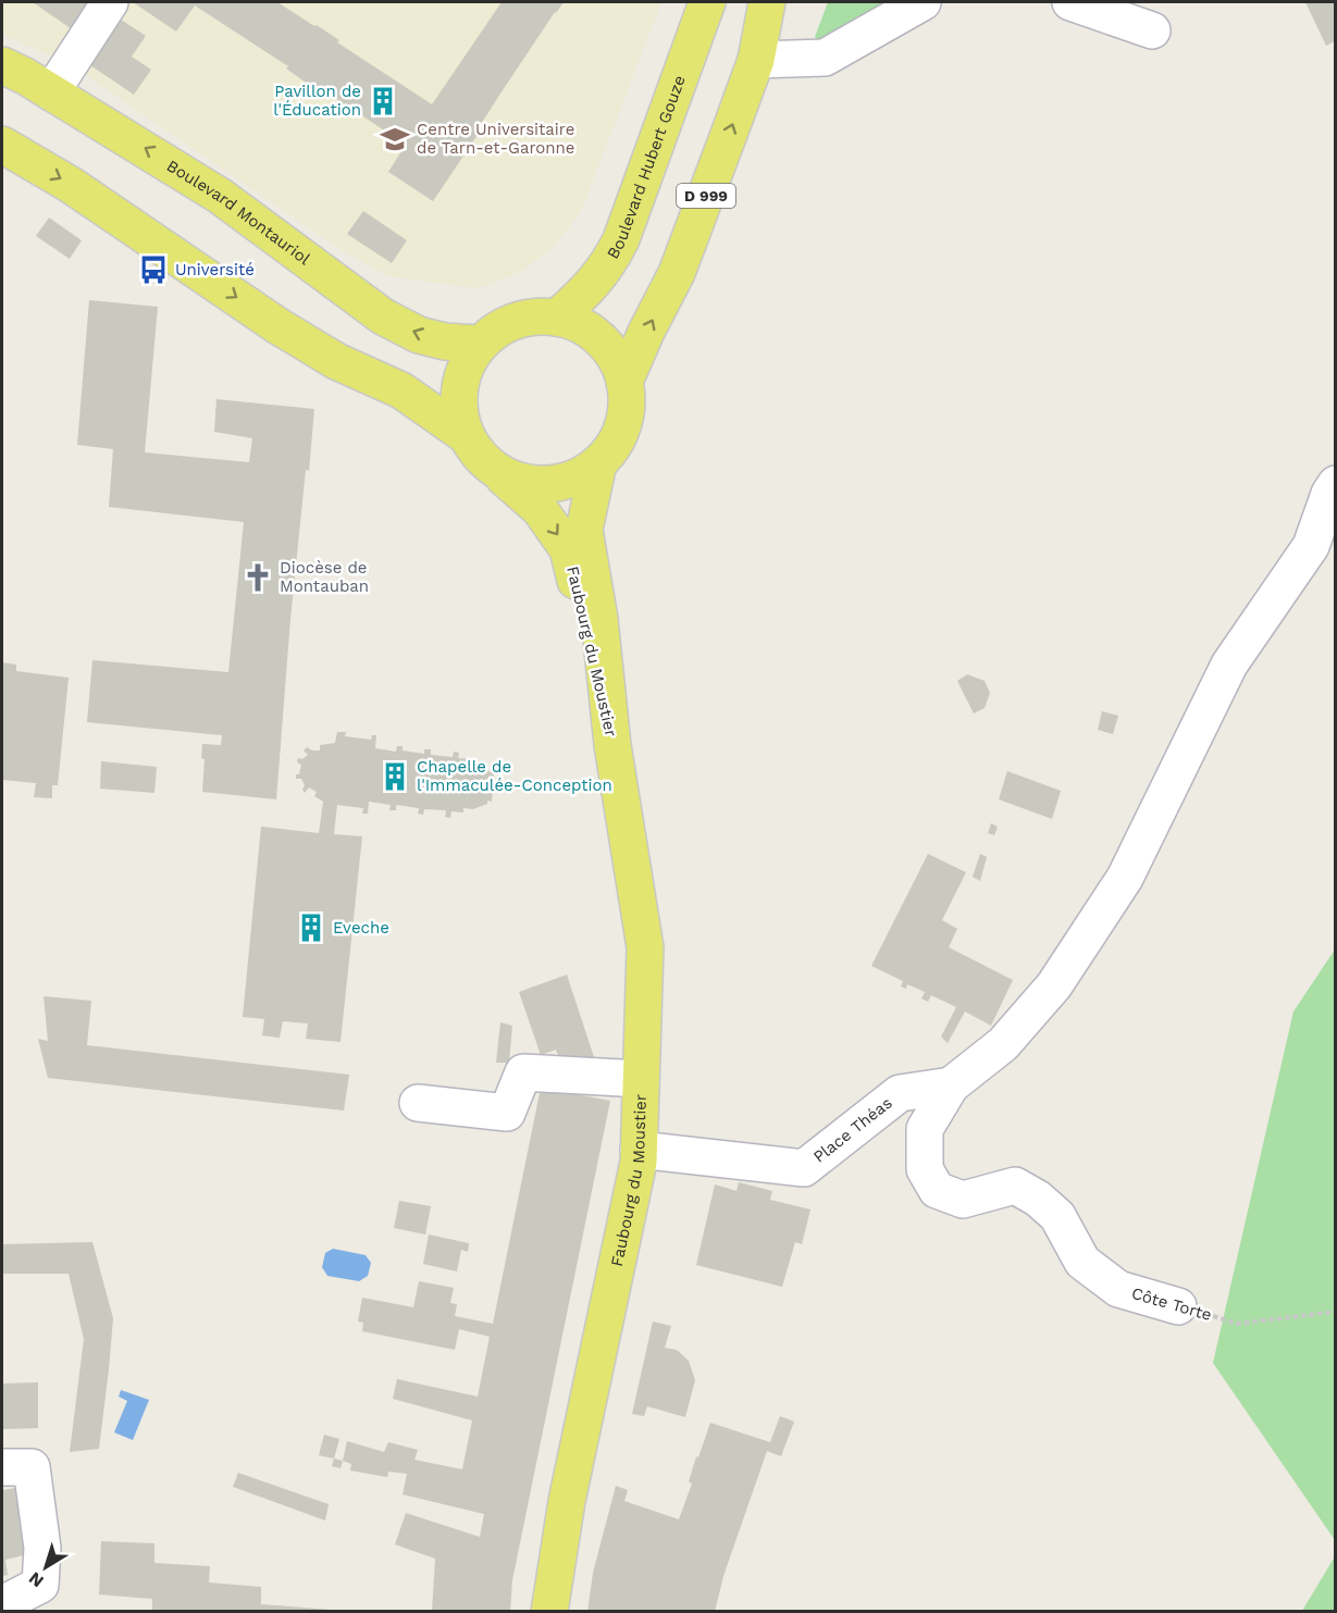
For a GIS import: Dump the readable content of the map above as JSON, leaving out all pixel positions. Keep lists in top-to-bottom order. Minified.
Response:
{"streets":{"main road":["Boulevard Hubert Gouze","D 999","Boulevard Montauriol","Faubourg du Moustier"],"street":["Place Théas","Côte Torte"]},"crossings":[["Boulevard Hubert Gouze","D 999"],["Boulevard Hubert Gouze","Boulevard Montauriol"],["Boulevard Hubert Gouze","Faubourg du Moustier"],["D 999","Boulevard Montauriol"],["D 999","Faubourg du Moustier"],["Boulevard Montauriol","Faubourg du Moustier"],["Faubourg du Moustier","Place Théas"],["Place Théas","Côte Torte"]],"places":{"building":["Pavillon de l'Éducation","Chapelle de l'Immaculée-Conception","Eveche"],"school or university":["Centre Universitaire de Tarn-et-Garonne"],"bus stop":["Université"],"church":["Diocèse de Montauban"]},"north":"bottom left"}
